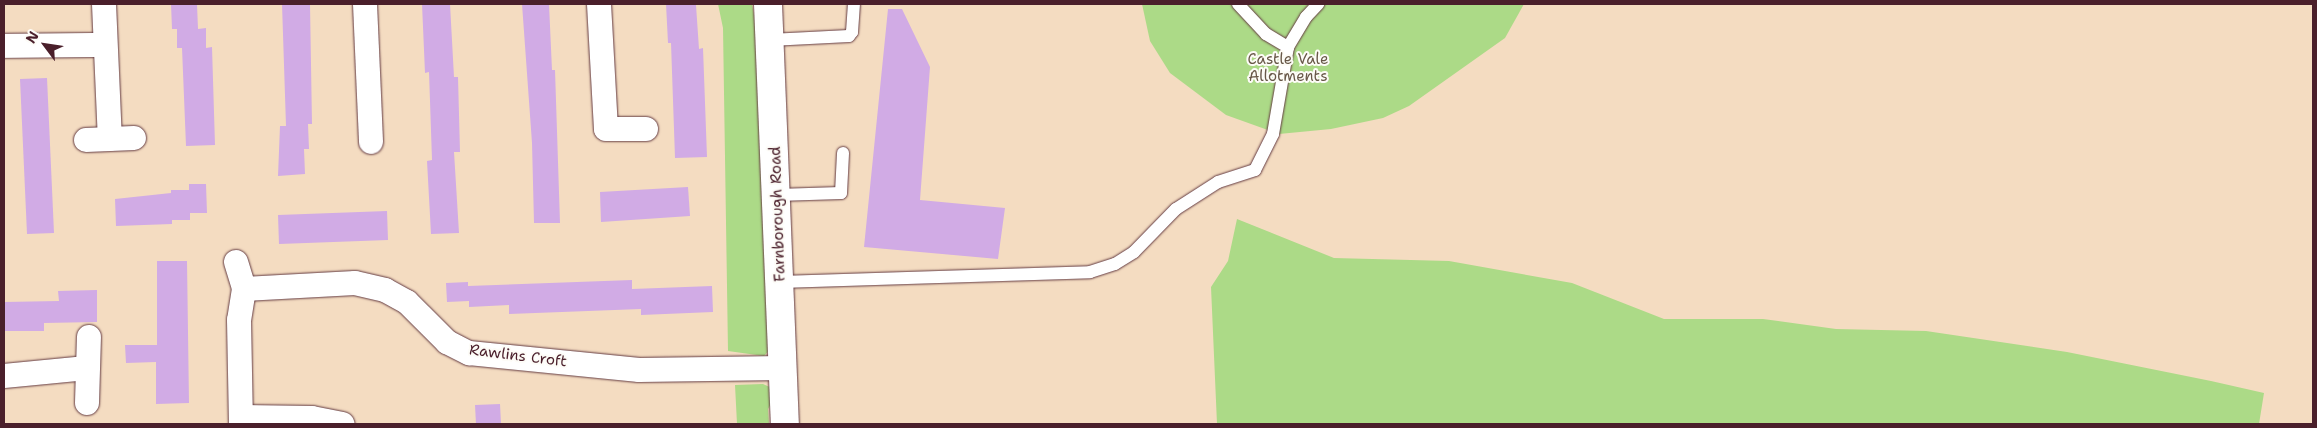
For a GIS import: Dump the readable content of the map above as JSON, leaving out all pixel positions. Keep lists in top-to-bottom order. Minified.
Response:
{"streets":{"street":["Farnborough Road","Rawlins Croft"]},"crossings":[["Farnborough Road","Rawlins Croft"]],"parks":["Castle Vale Allotments"],"north":"top left"}
